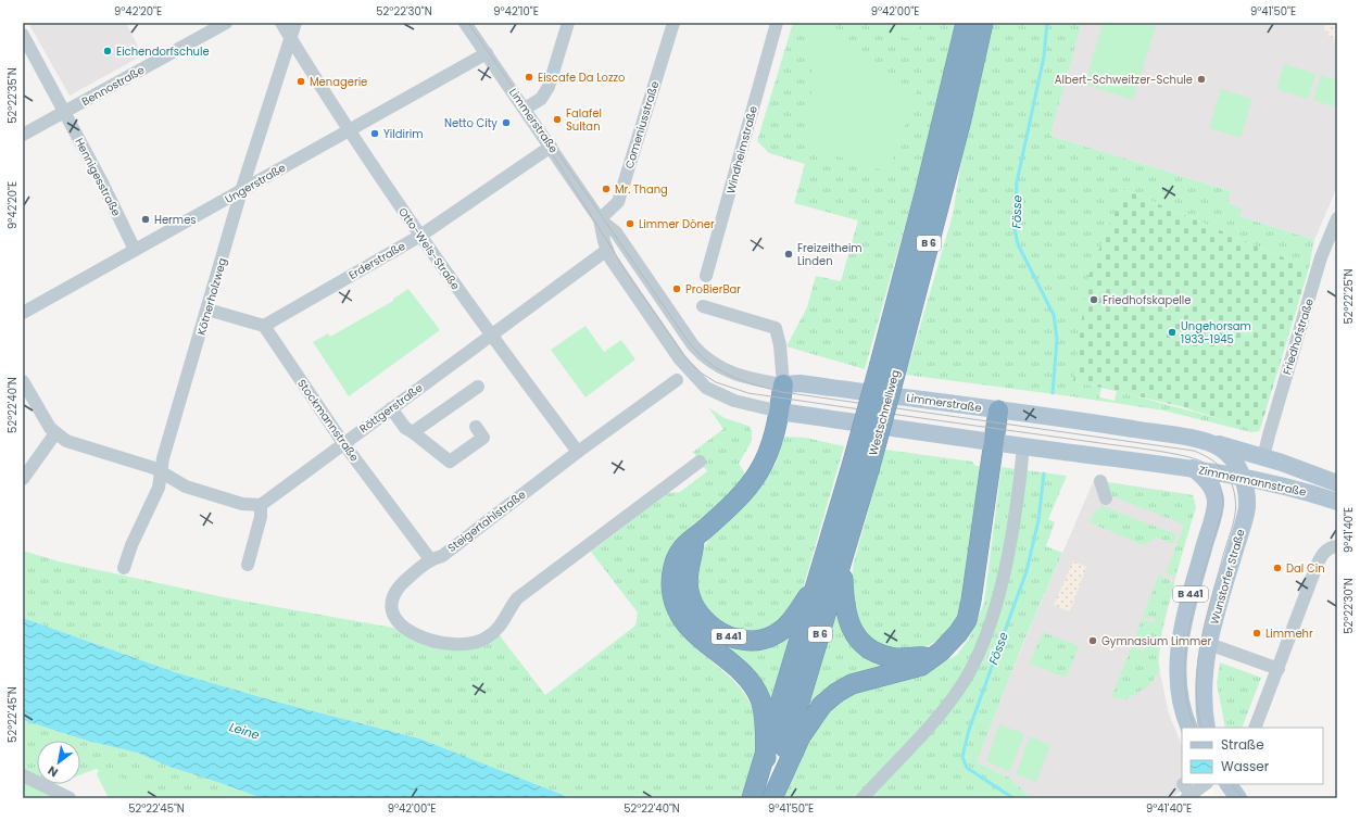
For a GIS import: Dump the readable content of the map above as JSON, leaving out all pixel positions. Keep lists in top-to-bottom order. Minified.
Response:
{"streets":{"highway":["B 6","Westschnellweg","B 441"],"main road":["Limmerstraße","Zimmermannstraße","Wunstorfer Straße"],"street":["Bennostraße","Comeniusstraße","Windheimstraße","Hennigesstraße","Ungerstraße","Otto-Wels-Straße","Erderstraße","Kötnerholzweg","Friedhofstraße","Röttgerstraße","Stockmannstraße","Steigertahlstraße"]},"crossings":[["Bennostraße","Hennigesstraße"],["Limmerstraße","Comeniusstraße"],["Limmerstraße","Ungerstraße"],["Limmerstraße","Erderstraße"],["Limmerstraße","Röttgerstraße"],["Limmerstraße","Zimmermannstraße"],["Limmerstraße","Wunstorfer Straße"],["Limmerstraße","B 441"],["Hennigesstraße","Ungerstraße"],["Ungerstraße","Otto-Wels-Straße"],["Ungerstraße","Kötnerholzweg"],["Otto-Wels-Straße","Erderstraße"],["Otto-Wels-Straße","Kötnerholzweg"],["Otto-Wels-Straße","Röttgerstraße"],["Otto-Wels-Straße","Steigertahlstraße"],["Erderstraße","Stockmannstraße"],["Friedhofstraße","Zimmermannstraße"],["Röttgerstraße","Stockmannstraße"],["Westschnellweg","B 441"],["Stockmannstraße","Steigertahlstraße"],["Zimmermannstraße","Wunstorfer Straße"],["Zimmermannstraße","B 441"]],"water":["Fösse","Leine"],"places":["Eichendorfschule","Eiscafe Da Lozzo","Albert-Schweitzer-Schule","Menagerie","Falafel Sultan","Netto City","Yildirim","Mr. Thang","Hermes","Limmer Döner","Freizeitheim Linden","ProBierBar","Friedhofskapelle","Ungehorsam 1933-1945","Dal Cin","Limmehr","Gymnasium Limmer"],"legend":["Straße","Wasser"],"north":"bottom left","coordinates":["9°42'20\"E","52°22'30\"N","9°42'10\"E","9°42'00\"E","9°41'50\"E","52°22'35\"N","52°22'25\"N","52°22'40\"N","9°41'40\"E","52°22'45\"N"]}
